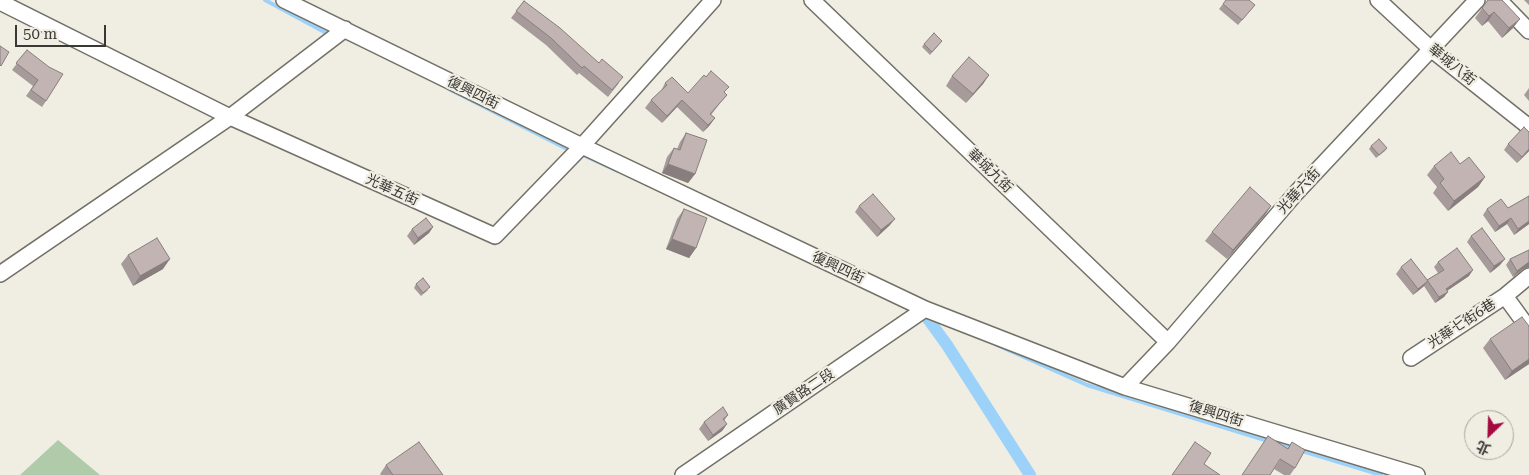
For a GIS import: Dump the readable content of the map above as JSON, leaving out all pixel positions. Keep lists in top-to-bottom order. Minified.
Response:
{"streets":{"street":["華城八街","復興四街","華城九街","光華五街","光華六街","光華七街6巷","廣賢路二段"]},"crossings":[["華城八街","光華六街"],["復興四街","光華五街"],["復興四街","光華六街"],["復興四街","廣賢路二段"],["華城九街","光華六街"]],"scale_bar":"50 m","north":"bottom left"}
